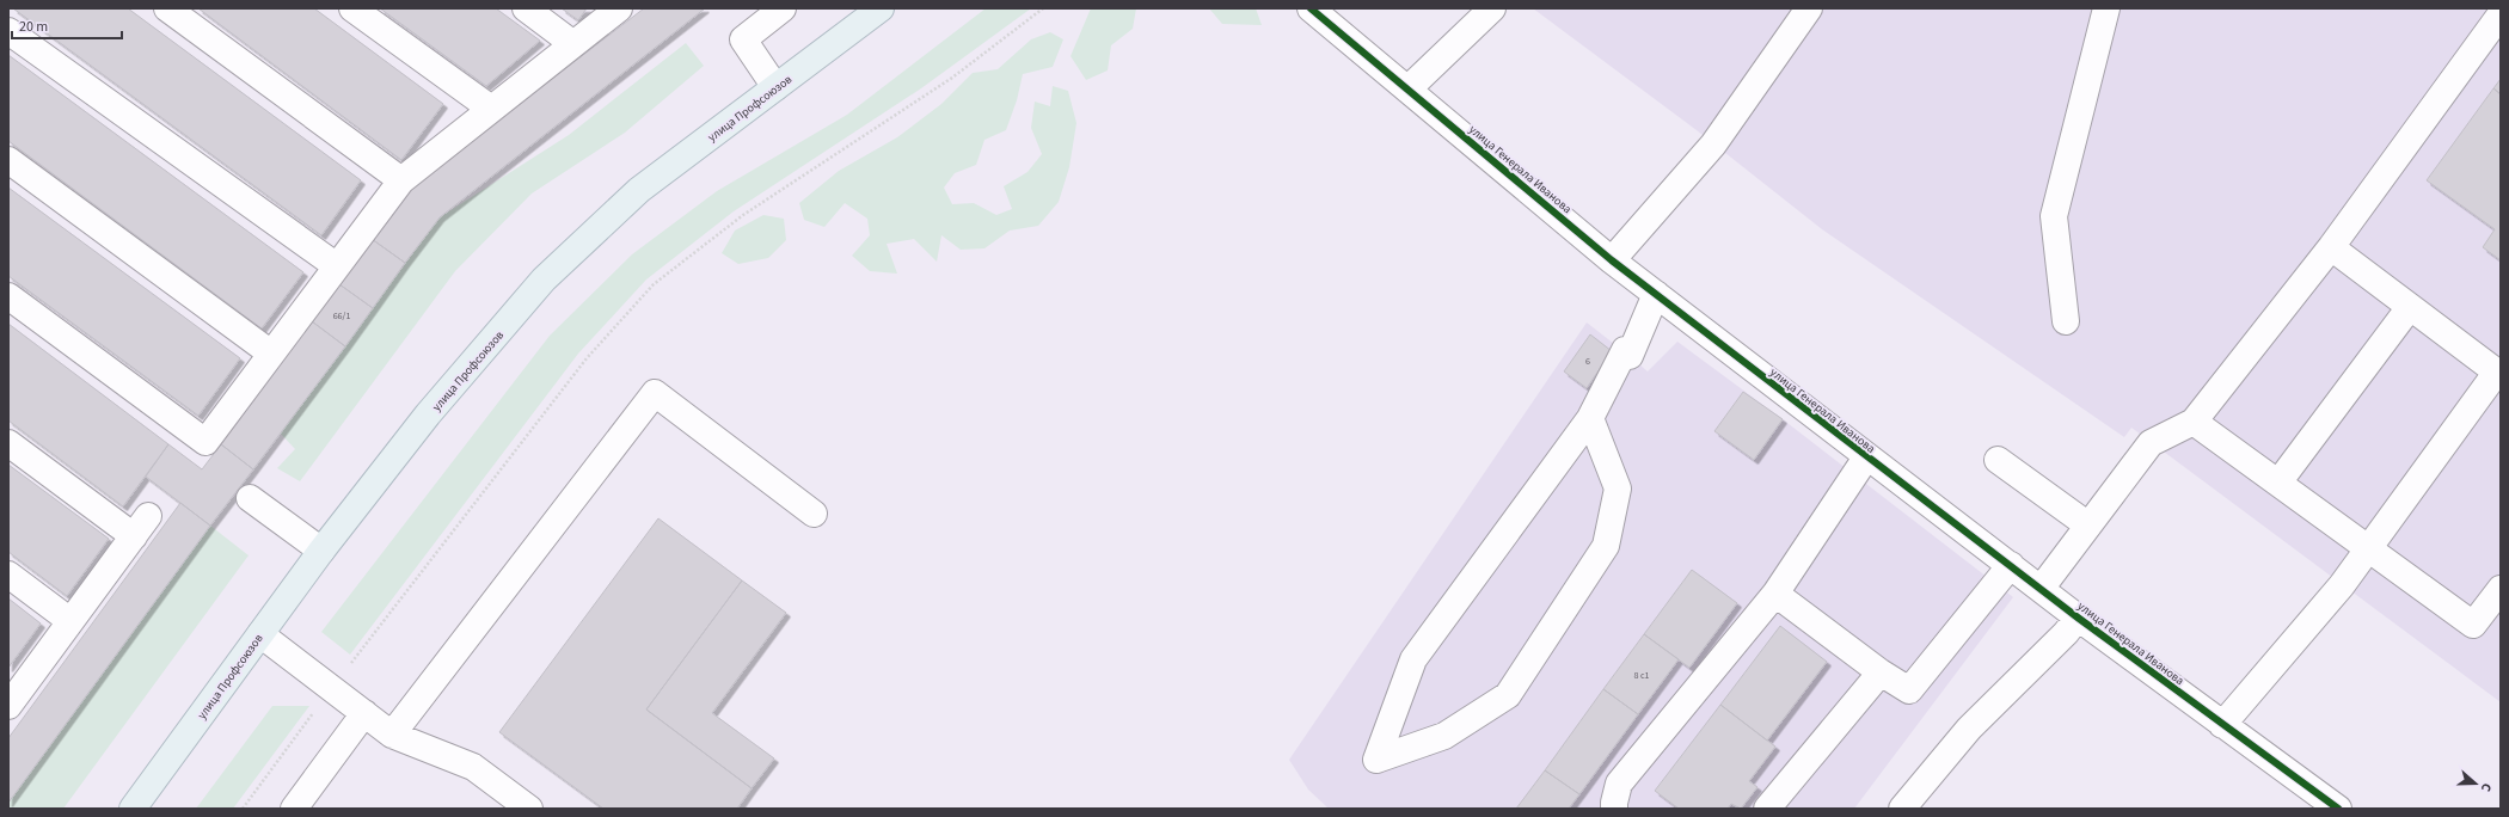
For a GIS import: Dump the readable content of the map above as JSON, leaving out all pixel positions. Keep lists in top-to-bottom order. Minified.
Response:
{"streets":{"main road":["улица Профсоюзов"],"street":["улица Генерала Иванова"]},"house_numbers":["66/1","6","8 с1"],"scale_bar":"20 m","north":"right"}
